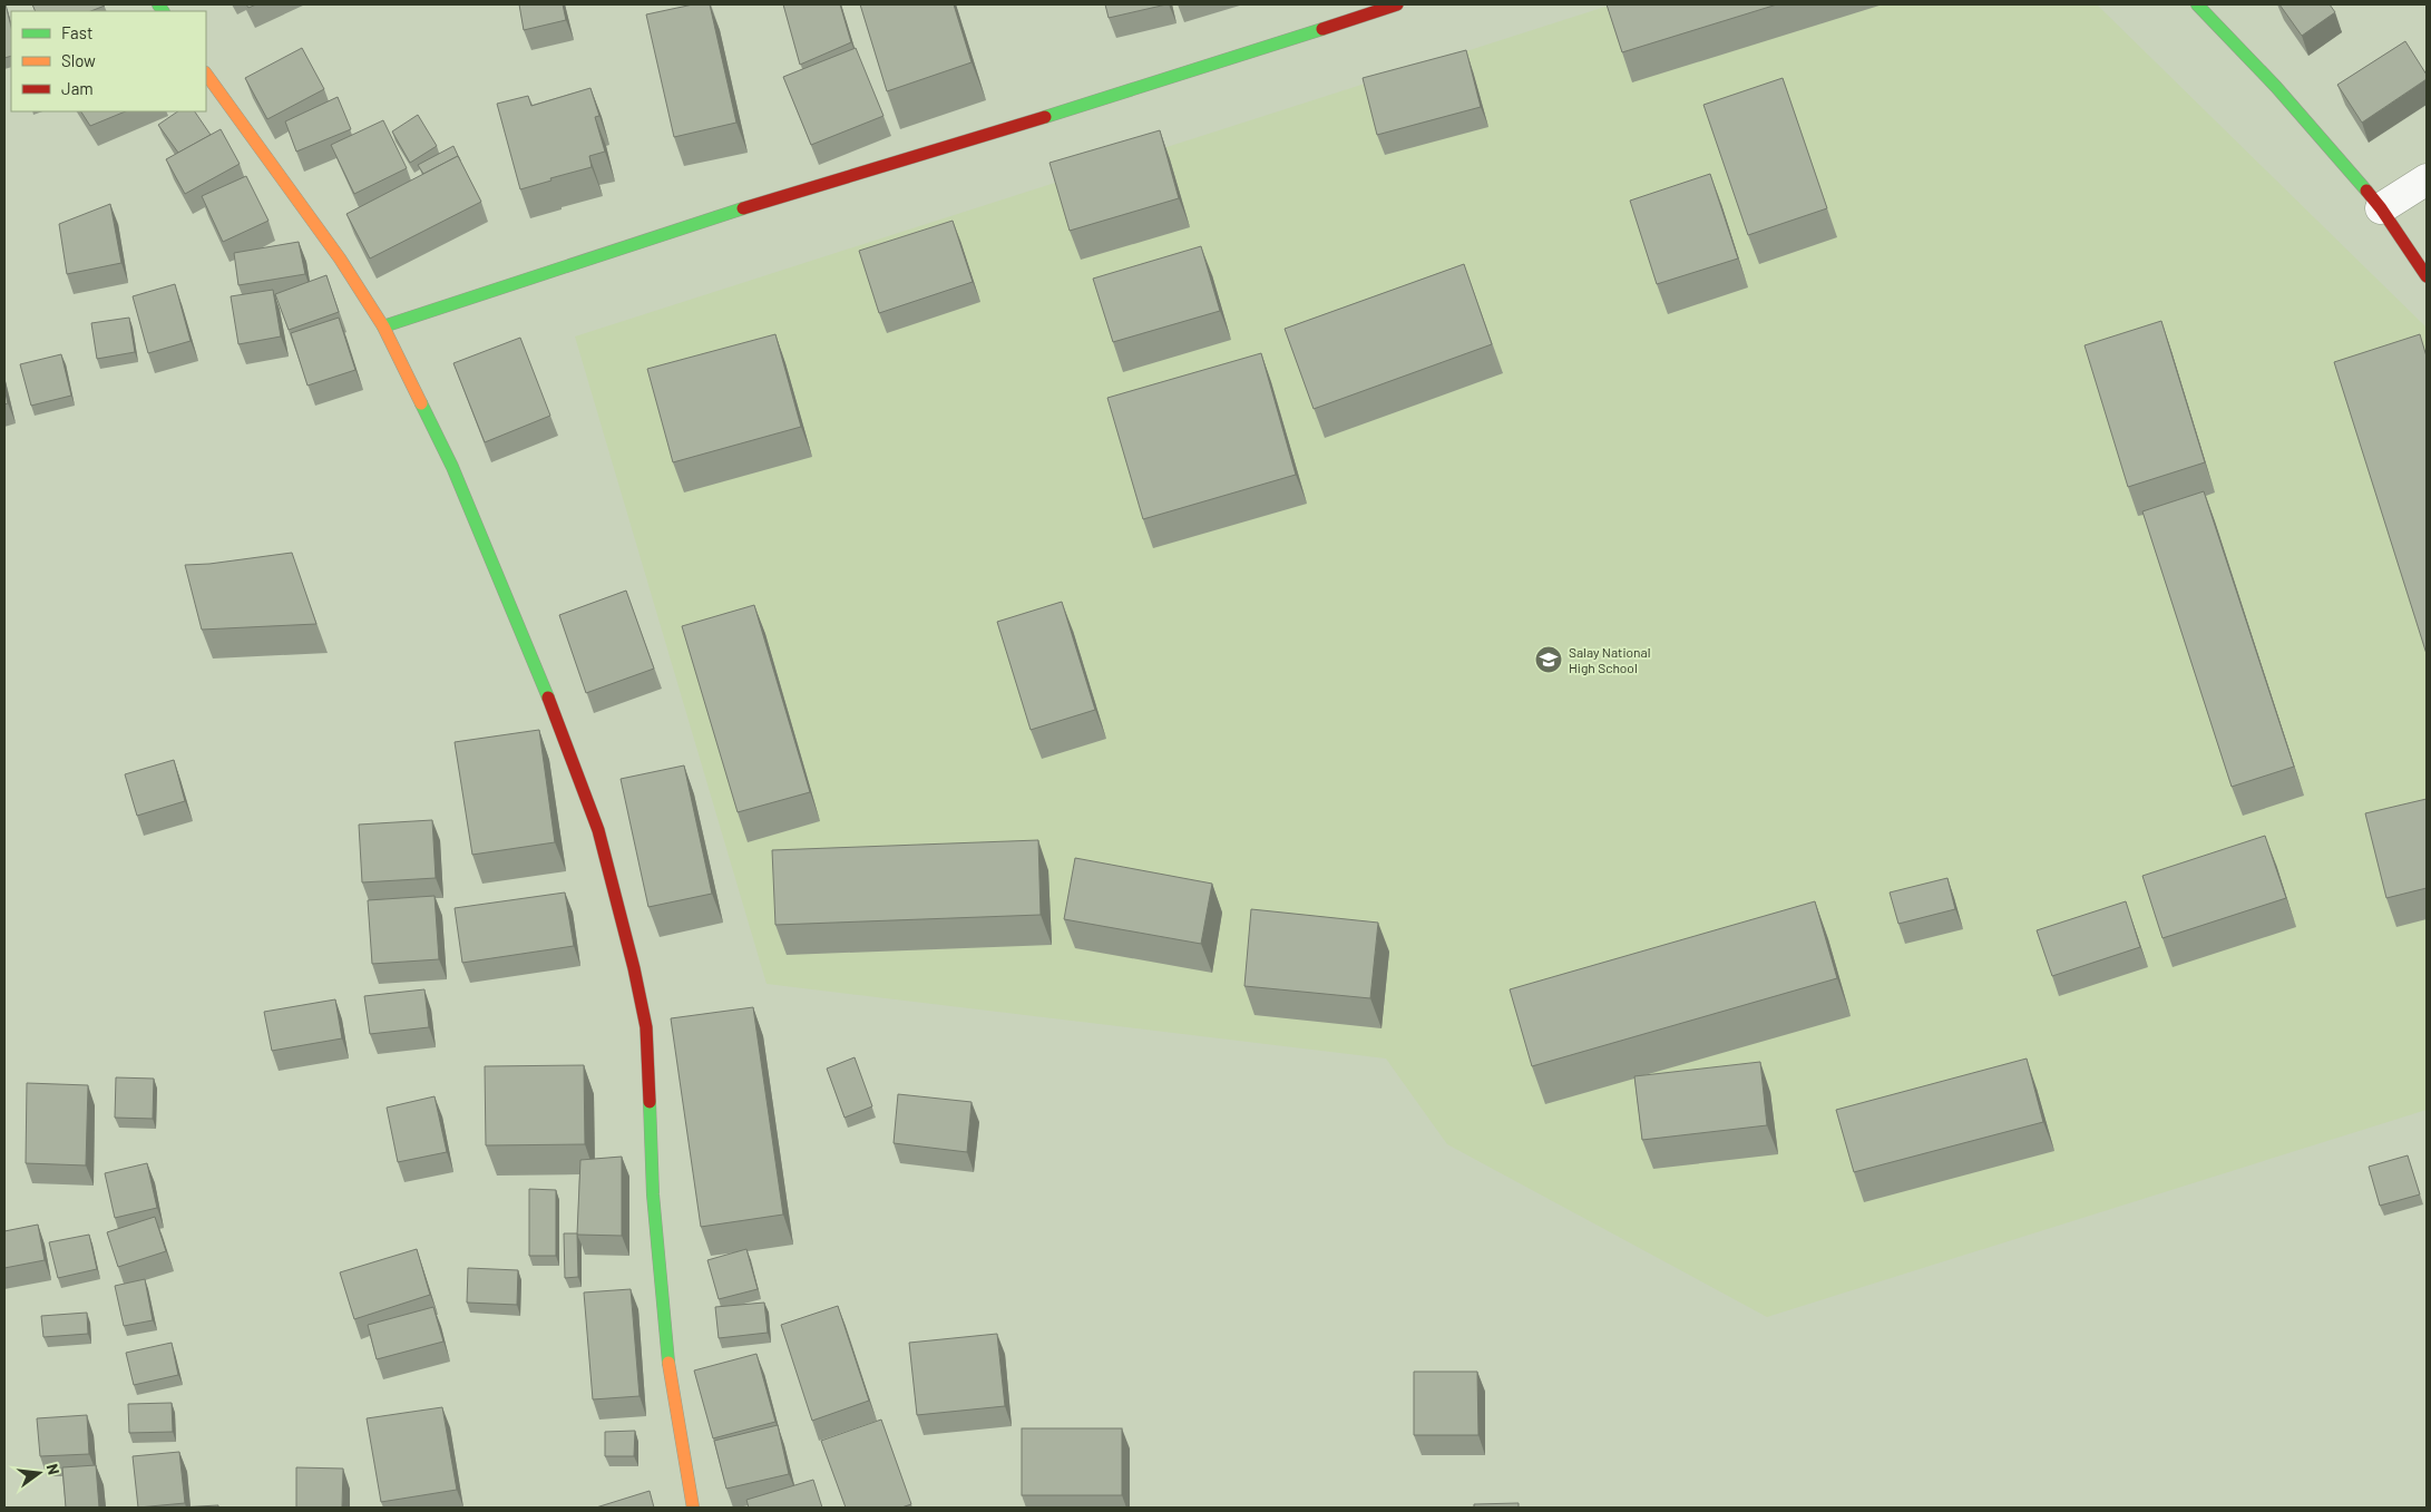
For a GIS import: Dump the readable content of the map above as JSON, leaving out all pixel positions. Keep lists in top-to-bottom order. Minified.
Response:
{"places":{"school or university":["Salay National High School"]},"legend":["Fast","Slow","Jam"],"north":"right"}
